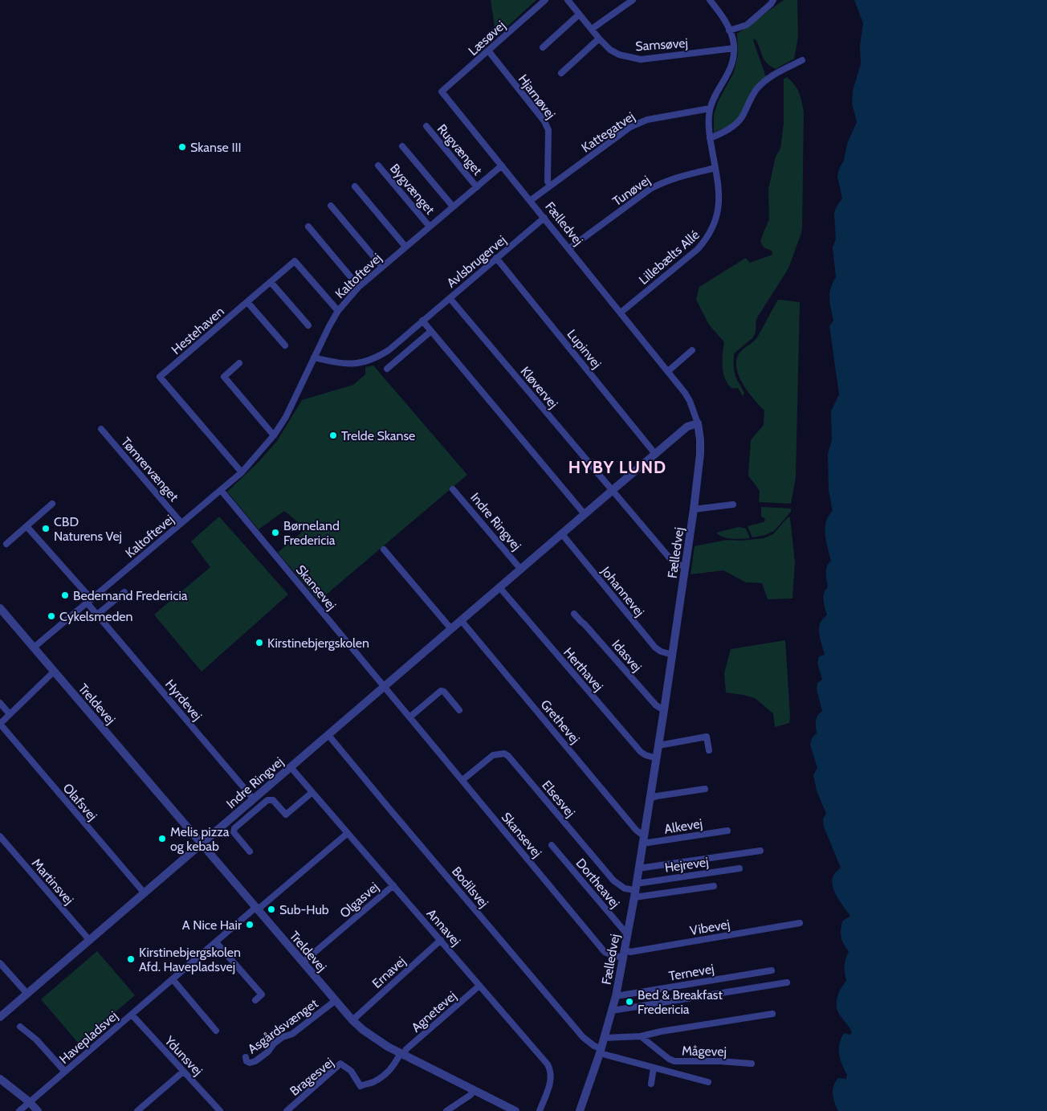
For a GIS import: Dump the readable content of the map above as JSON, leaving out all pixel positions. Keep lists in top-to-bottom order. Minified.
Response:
{"streets":{"street":["Læsøvej","Samsøvej","Hjarnøvej","Kattegatvej","Rugvænget","Bygvænget","Tunøvej","Fælledvej","Lillebælts Allé","Avlsbrugervej","Kaltoftevej","Hestehaven","Lupinvej","Kløvervej","Tømrervænget","Indre Ringvej","Skansevej","Johannevej","Idasvej","Herthavej","Hyrdevej","Treldevej","Grethevej","Elsesvej","Olafsvej","Alkevej","Hejrevej","Martinsvej","Dortheavej","Bodilsvej","Olgasvej","Annavej","Vibevej","Ernavej","Ternevej","Agnetevej","Asgårdsvænget","Havepladsvej","Mågevej","Ydunsvej","Bragesvej"]},"crossings":[["Læsøvej","Hjarnøvej"],["Læsøvej","Fælledvej"],["Samsøvej","Lillebælts Allé"],["Hjarnøvej","Kattegatvej"],["Kattegatvej","Fælledvej"],["Kattegatvej","Lillebælts Allé"],["Rugvænget","Kaltoftevej"],["Bygvænget","Kaltoftevej"],["Tunøvej","Fælledvej"],["Tunøvej","Lillebælts Allé"],["Fælledvej","Lillebælts Allé"],["Fælledvej","Avlsbrugervej"],["Fælledvej","Kaltoftevej"],["Fælledvej","Kløvervej"],["Fælledvej","Indre Ringvej"],["Fælledvej","Skansevej"],["Fælledvej","Johannevej"],["Fælledvej","Idasvej"],["Fælledvej","Herthavej"],["Fælledvej","Grethevej"],["Fælledvej","Elsesvej"],["Fælledvej","Alkevej"],["Fælledvej","Hejrevej"],["Fælledvej","Dortheavej"],["Fælledvej","Bodilsvej"],["Fælledvej","Vibevej"],["Fælledvej","Ternevej"],["Avlsbrugervej","Kaltoftevej"],["Avlsbrugervej","Lupinvej"],["Avlsbrugervej","Kløvervej"],["Kaltoftevej","Hestehaven"],["Kaltoftevej","Tømrervænget"],["Kaltoftevej","Skansevej"],["Kaltoftevej","Hyrdevej"],["Kaltoftevej","Treldevej"],["Lupinvej","Indre Ringvej"],["Kløvervej","Indre Ringvej"],["Indre Ringvej","Skansevej"],["Indre Ringvej","Johannevej"],["Indre Ringvej","Herthavej"],["Indre Ringvej","Hyrdevej"],["Indre Ringvej","Treldevej"],["Indre Ringvej","Grethevej"],["Indre Ringvej","Olafsvej"],["Indre Ringvej","Martinsvej"],["Indre Ringvej","Bodilsvej"],["Indre Ringvej","Annavej"],["Skansevej","Elsesvej"],["Skansevej","Vibevej"],["Treldevej","Olgasvej"],["Treldevej","Ernavej"],["Treldevej","Agnetevej"],["Treldevej","Asgårdsvænget"],["Treldevej","Havepladsvej"],["Treldevej","Bragesvej"],["Grethevej","Alkevej"],["Elsesvej","Hejrevej"],["Olgasvej","Annavej"],["Annavej","Ernavej"],["Annavej","Agnetevej"],["Annavej","Havepladsvej"],["Agnetevej","Bragesvej"],["Havepladsvej","Ydunsvej"]],"districts":["HYBY LUND"],"places":["Skanse III","Trelde Skanse","CBD Naturens Vej","Børneland Fredericia","Bedemand Fredericia","Cykelsmeden","Kirstinebjergskolen","Melis pizza og kebab","Sub-Hub","A Nice Hair","Kirstinebjergskolen Afd. Havepladsvej","Bed & Breakfast Fredericia"]}
